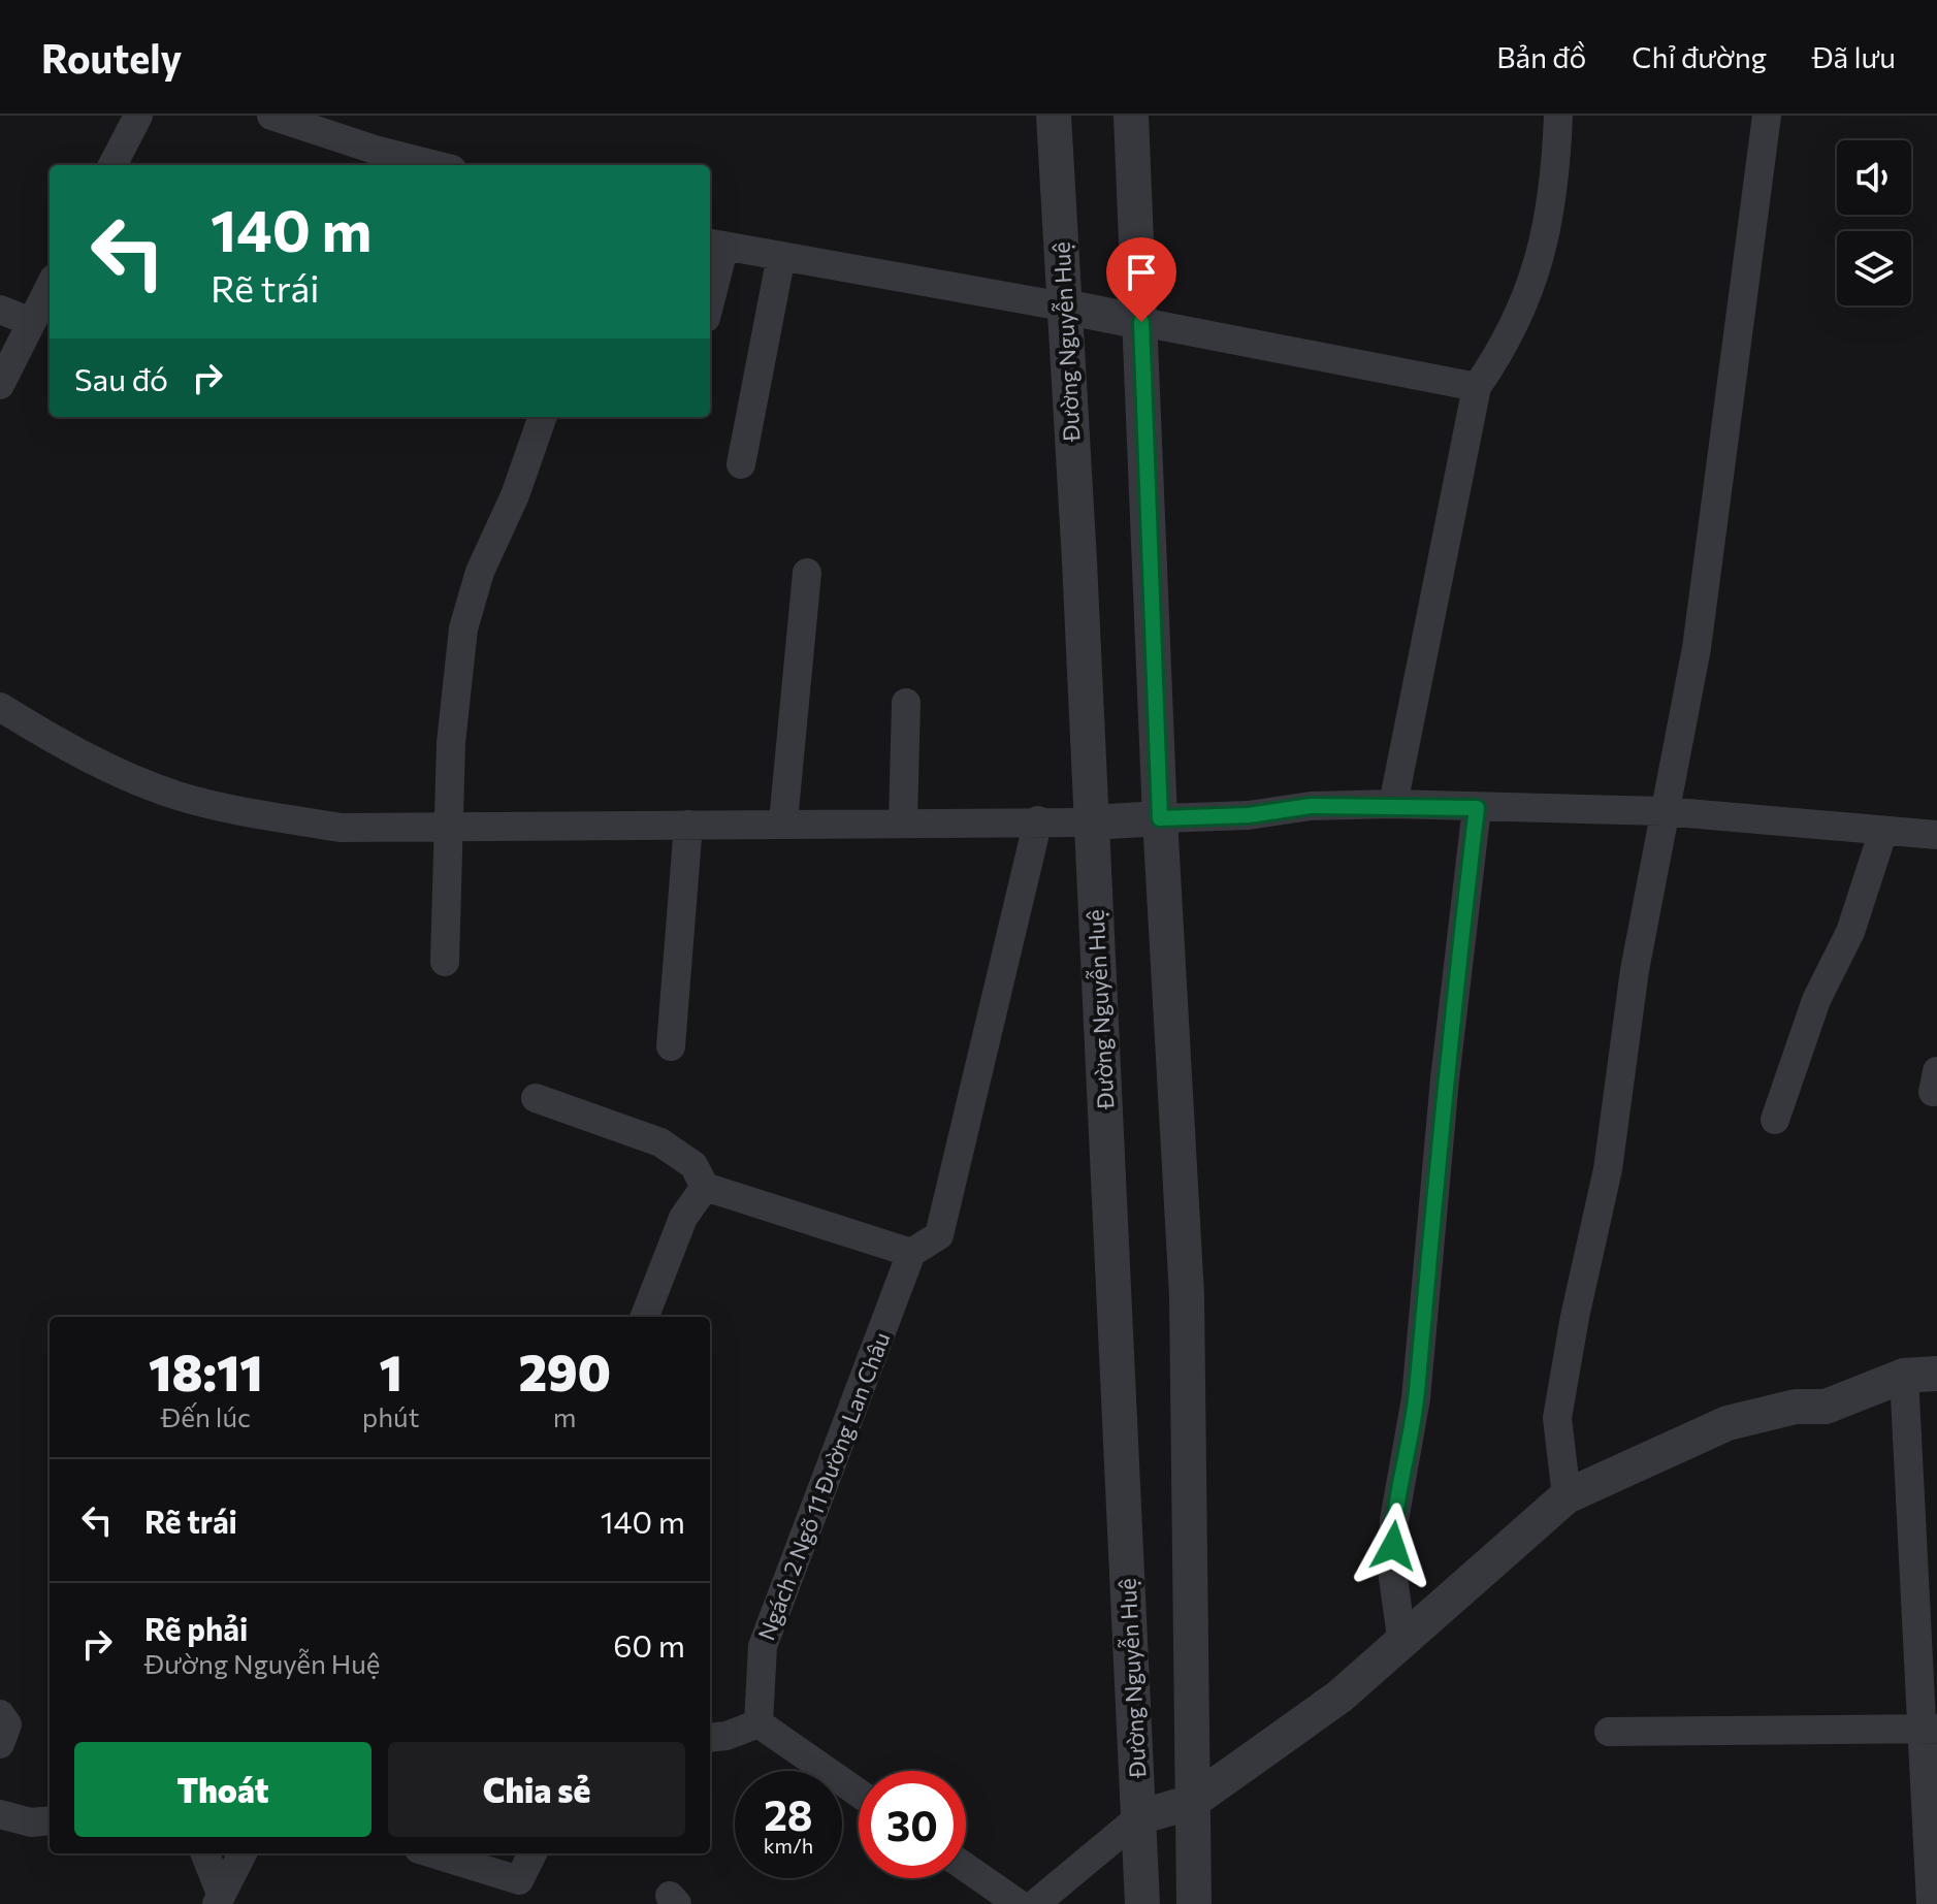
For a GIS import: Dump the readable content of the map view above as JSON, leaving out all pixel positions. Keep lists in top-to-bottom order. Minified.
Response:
{"streets":{"street":["Đường Nguyễn Huệ","Ngách 2 Ngõ 11 Đường Lan Châu"]},"page":{"header":"Routely","nav":["Bản đồ","Chỉ đường","Đã lưu"],"turn":["140 m","Rẽ trái"],"then":"Sau đó","eta":["18:11","Đến lúc","1","phút","290","m"],"list":[{"name":"Rẽ trái","value":"140 m"},{"name":"Rẽ phải","note":"Đường Nguyễn Huệ","value":"60 m"}],"buttons":["Thoát","Chia sẻ"],"speed":"28 km/h","limit":"30"}}
